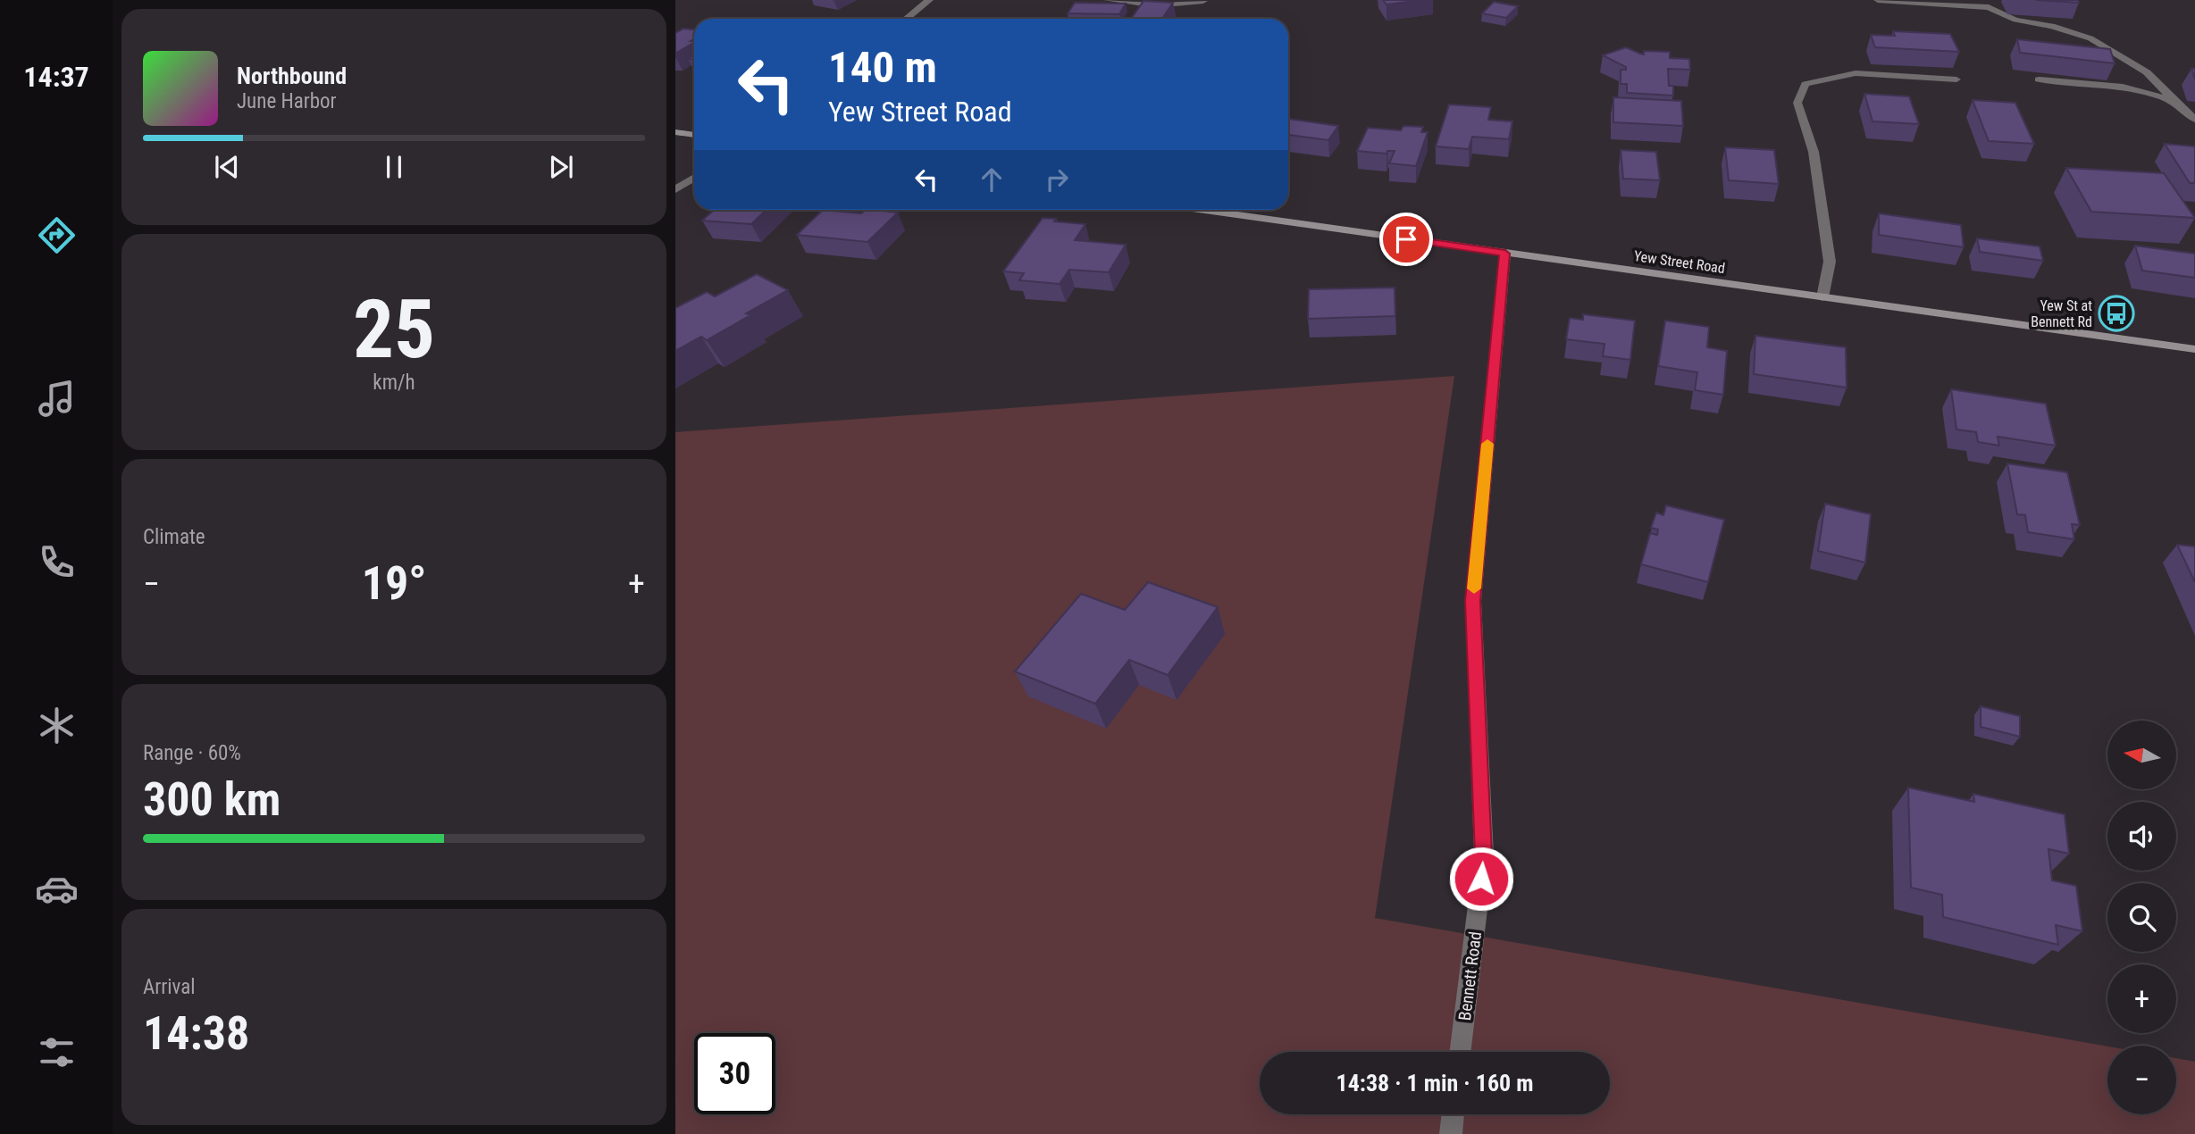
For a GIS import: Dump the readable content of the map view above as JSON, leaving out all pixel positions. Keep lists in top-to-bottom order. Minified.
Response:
{"streets":{"street":["Yew Street Road","Bennett Road"]},"crossings":[["Yew Street Road","Bennett Road"]],"places":{"bus stop":["Yew St at Bennett Rd"]},"north":"left","page":{"tabs":"14:37","turn":["140 m","Yew Street Road"],"song":["Northbound","June Harbor"],"tile":[["25","km/h"],"Climate",["Range · 60%","300 km"],["Arrival","14:38"]],"heat":["−","19°","+"],"map_buttons":["+","−"],"limit":"30","trip":"14:38 · 1 min · 160 m"}}
